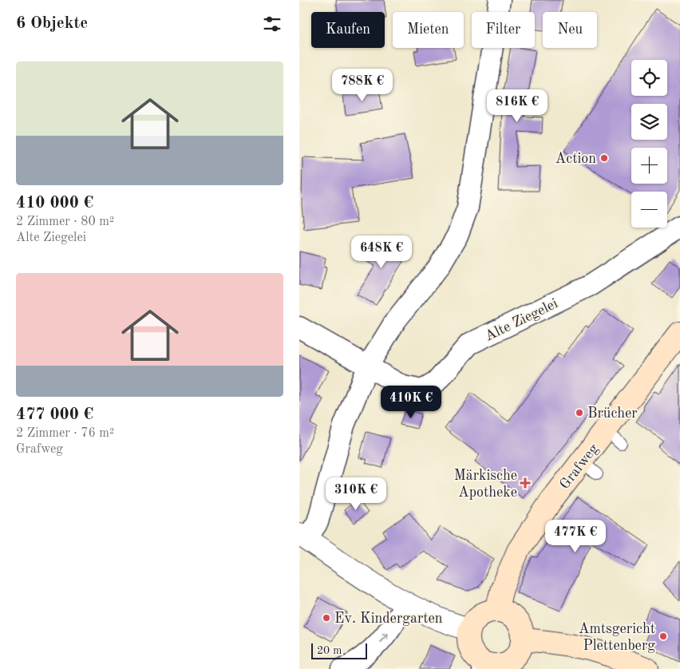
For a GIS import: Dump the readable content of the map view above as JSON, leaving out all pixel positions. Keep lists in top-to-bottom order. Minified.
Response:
{"streets":{"main road":["Grafweg"],"street":["Alte Ziegelei"]},"places":{"other":["Action","Brücher","Ev. Kindergarten","Amtsgericht Plettenberg"],"health":["Märkische Apotheke"]},"scale_bar":"20 m","page":{"heading":"6 Objekte","chip":["Kaufen","Mieten","Filter","Neu"],"list":[{"name":"410 000 €","note":"2 Zimmer · 80 m² · Alte Ziegelei"},{"name":"477 000 €","note":"2 Zimmer · 76 m² · Grafweg"}],"map_buttons":["+","−"],"price":["788K €","816K €","648K €","410K €","310K €","477K €"],"scale":"20 m"}}
